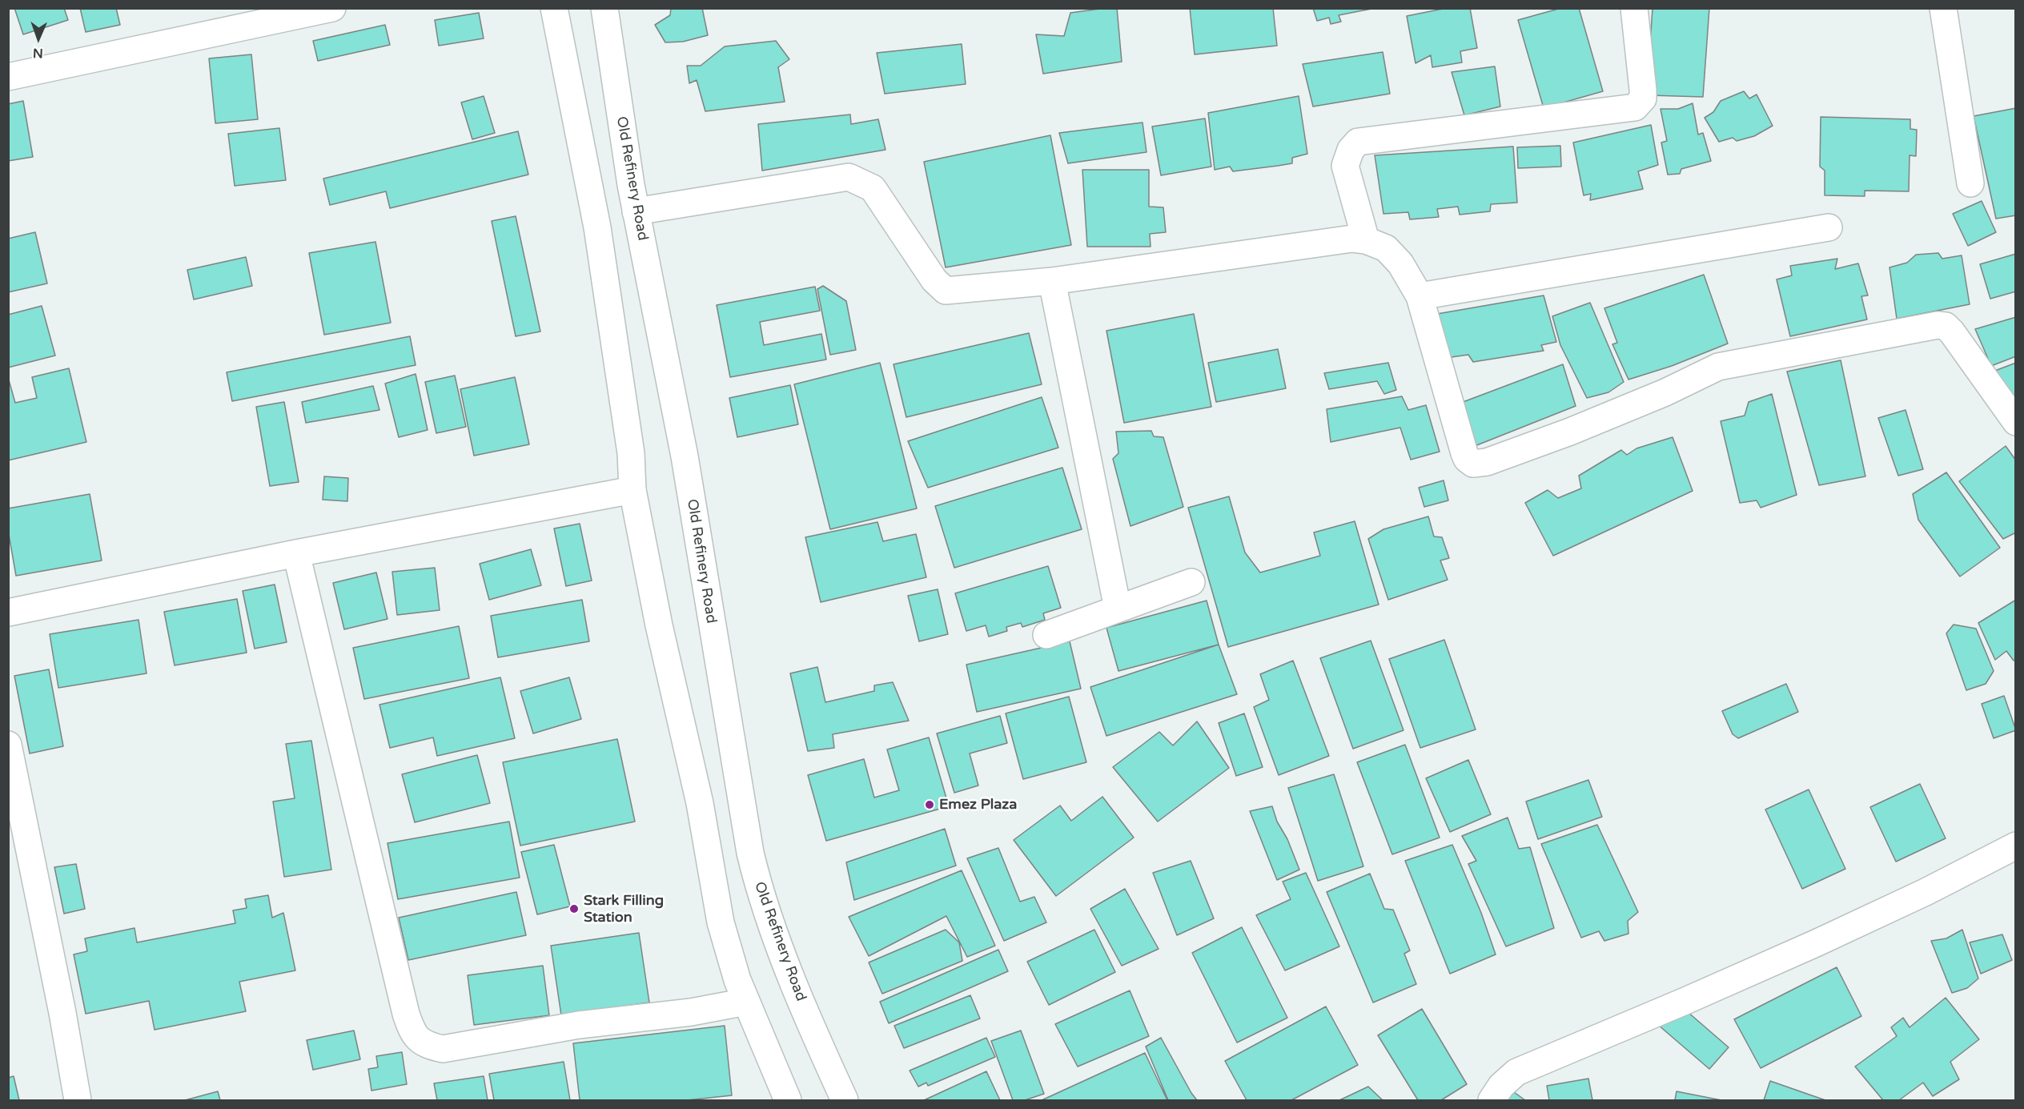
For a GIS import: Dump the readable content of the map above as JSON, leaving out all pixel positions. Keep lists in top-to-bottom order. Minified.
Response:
{"streets":{"street":["Old Refinery Road"]},"places":["Emez Plaza","Stark Filling Station"],"north":"bottom"}
